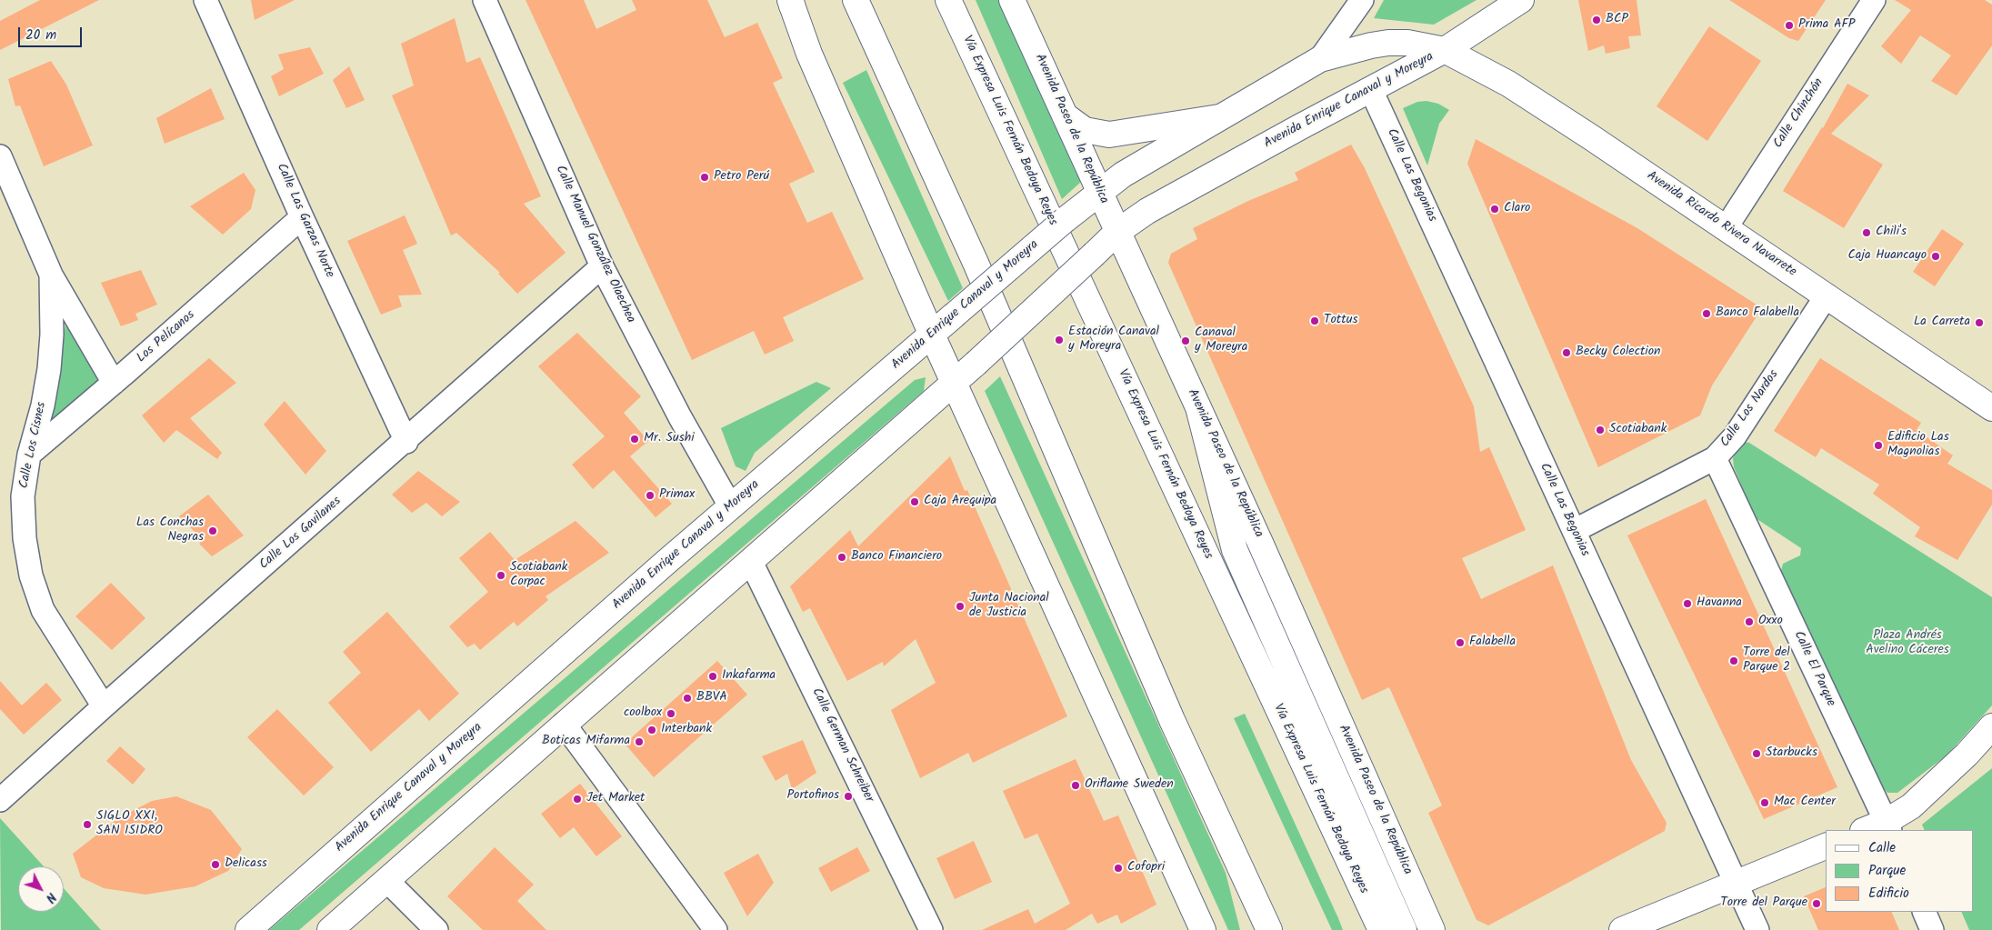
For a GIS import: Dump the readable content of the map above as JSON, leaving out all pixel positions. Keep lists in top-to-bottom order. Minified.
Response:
{"streets":{"main road":["Avenida Enrique Canaval y Moreyra","Avenida Paseo de la República","Vía Expresa Luis Fernán Bedoya Reyes","Avenida Ricardo Rivera Navarrete"],"street":["Calle Chinchón","Calle Las Begonias","Calle Las Garzas Norte","Calle Manuel González Olaechea","Los Pelícanos","Calle Los Nardos","Calle Los Cisnes","Calle Los Gavilanes","Calle El Parque","Calle German Schreiber"]},"crossings":[["Avenida Enrique Canaval y Moreyra","Avenida Paseo de la República"],["Avenida Enrique Canaval y Moreyra","Calle Las Begonias"],["Avenida Enrique Canaval y Moreyra","Avenida Ricardo Rivera Navarrete"],["Avenida Enrique Canaval y Moreyra","Calle Manuel González Olaechea"],["Avenida Enrique Canaval y Moreyra","Calle German Schreiber"],["Calle Chinchón","Avenida Ricardo Rivera Navarrete"],["Calle Las Begonias","Calle Los Nardos"],["Calle Las Garzas Norte","Los Pelícanos"],["Calle Las Garzas Norte","Calle Los Gavilanes"],["Avenida Ricardo Rivera Navarrete","Calle Los Nardos"],["Calle Manuel González Olaechea","Calle Los Gavilanes"],["Los Pelícanos","Calle Los Cisnes"],["Calle Los Nardos","Calle El Parque"],["Calle Los Cisnes","Calle Los Gavilanes"]],"parks":["Plaza Andrés Avelino Cáceres"],"places":["BCP","Prima AFP","Petro Perú","Claro","Chili's","Caja Huancayo","Banco Falabella","Tottus","La Carreta","Estación Canaval y Moreyra","Canaval y Moreyra","Becky Colection","Scotiabank","Mr. Sushi","Edificio Las Magnolias","Primax","Caja Arequipa","Las Conchas Negras","Banco Financiero","Scotiabank Corpac","Havanna","Junta Nacional de Justicia","Oxxo","Falabella","Torre del Parque 2","Inkafarma","BBVA","coolbox","Interbank","Boticas Mifarma","Starbucks","Oriflame Sweden","Portofinos","Jet Market","Mac Center","SIGLO XXI, SAN ISIDRO","Delicass","Cofopri","Torre del Parque"],"legend":["Calle","Parque","Edificio"],"scale_bar":"20 m","north":"bottom right"}
